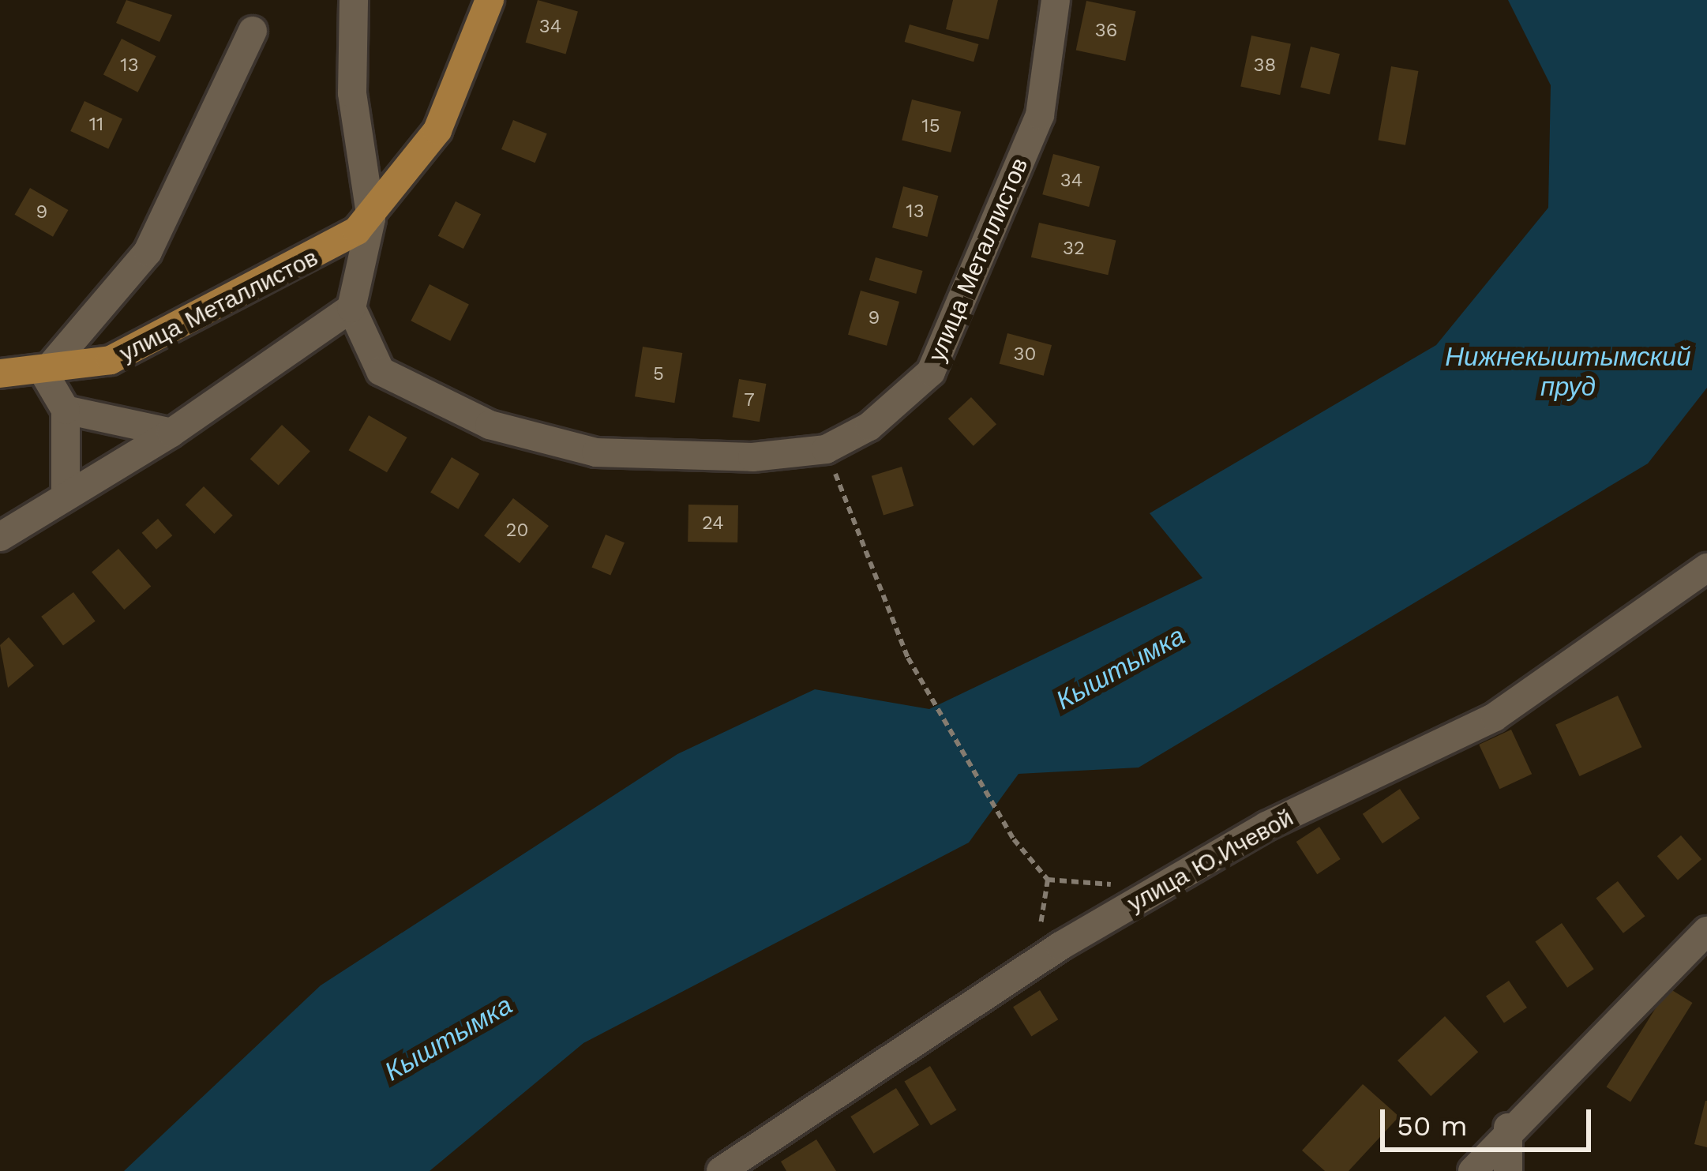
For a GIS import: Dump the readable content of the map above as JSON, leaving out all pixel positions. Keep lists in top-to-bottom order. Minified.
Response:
{"streets":{"main road":["улица Металлистов"],"street":["улица Ю.Ичевой"]},"water":["Нижнекыштымский пруд","Кыштымка"],"house_numbers":["34","36","13","38","11","15","34","13","9","32","9","30","5","7","24","20"],"scale_bar":"50 m"}
